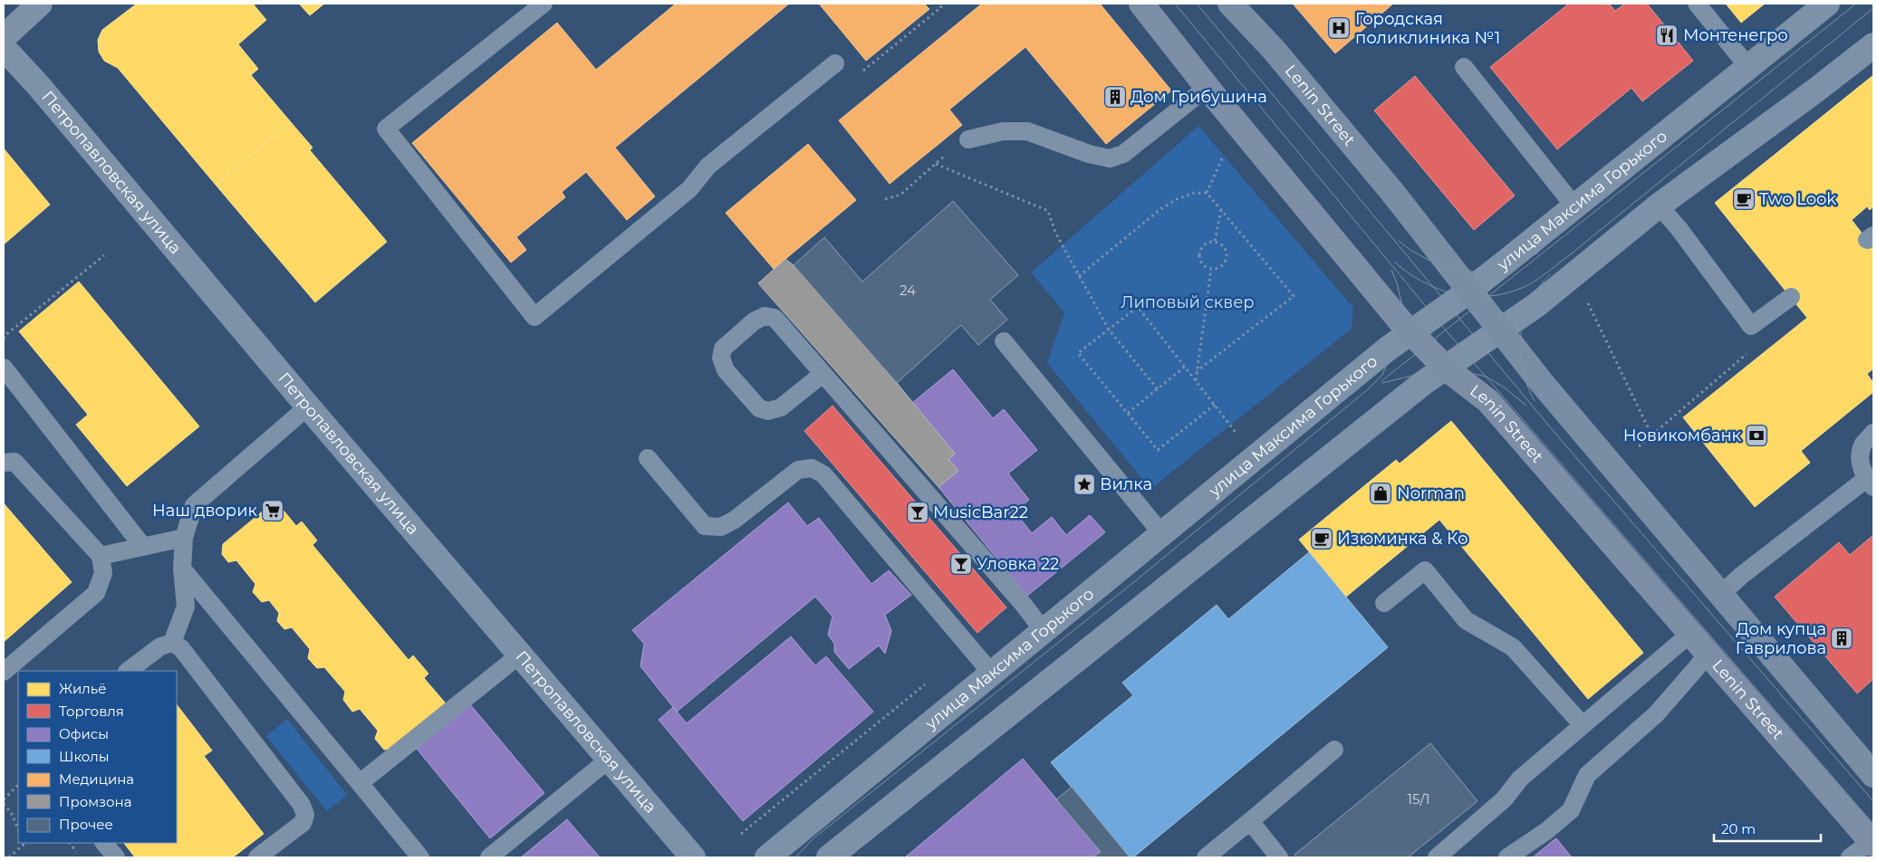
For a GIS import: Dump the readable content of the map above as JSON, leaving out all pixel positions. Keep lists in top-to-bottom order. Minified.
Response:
{"streets":{"main road":["Lenin Street"],"street":["Петропавловская улица","улица Максима Горького"]},"crossings":[["Lenin Street","улица Максима Горького"]],"parks":["Липовый сквер"],"places":{"hospital":["Городская поликлиника №1"],"restaurant":["Монтенегро"],"building":["Дом Грибушина","Дом купца Гаврилова"],"cafe":["Two Look","Изюминка & Ко"],"bank":["Новикомбанк"],"place":["Вилка"],"shop":["Norman"],"supermarket":["Наш дворик"],"bar":["MusicBar22","Уловка 22"]},"house_numbers":["24","15/1"],"legend":["Жильё","Торговля","Офисы","Школы","Медицина","Промзона","Прочее"],"scale_bar":"20 m"}
